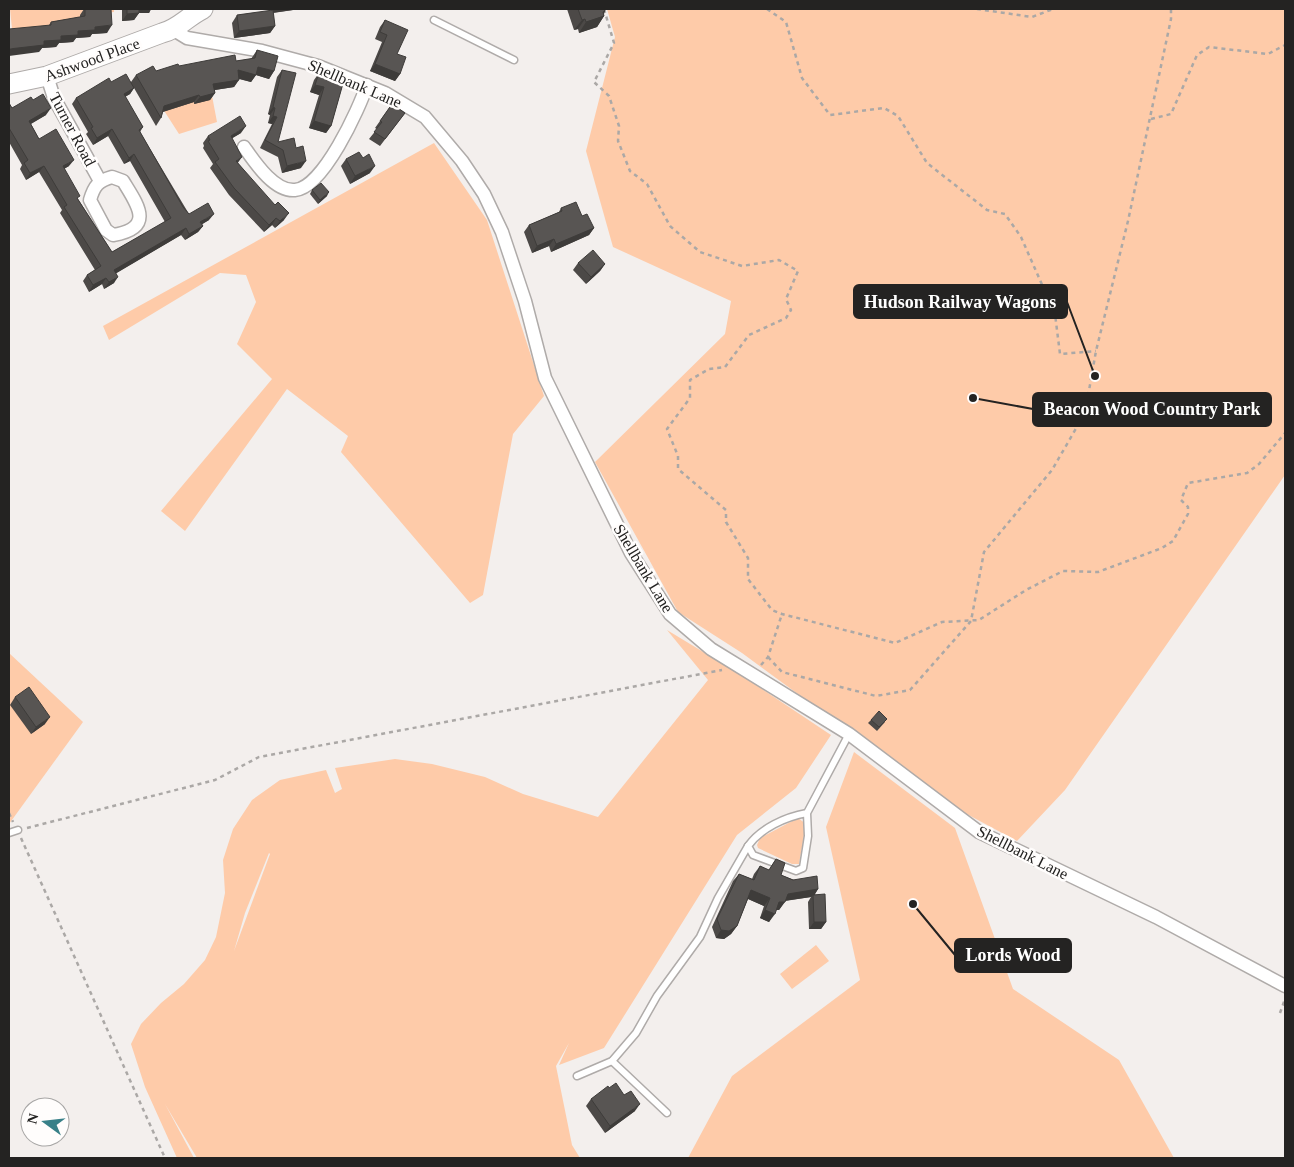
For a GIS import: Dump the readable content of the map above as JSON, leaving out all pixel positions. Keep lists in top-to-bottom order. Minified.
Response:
{"streets":{"main road":["Ashwood Place"],"street":["Shellbank Lane","Turner Road"]},"crossings":[["Ashwood Place","Shellbank Lane"],["Ashwood Place","Turner Road"]],"places":["Hudson Railway Wagons","Beacon Wood Country Park","Lords Wood"],"north":"left"}
